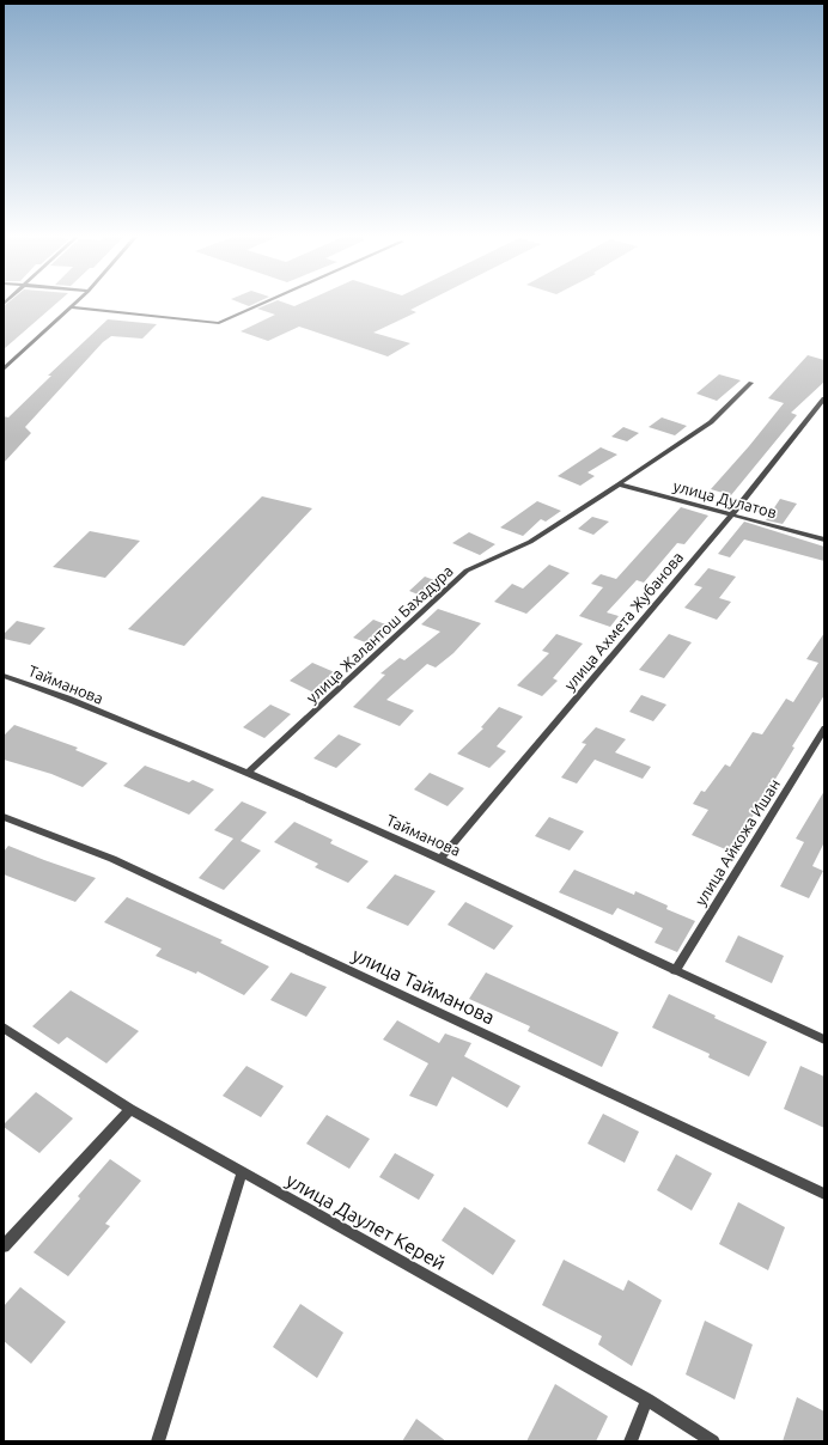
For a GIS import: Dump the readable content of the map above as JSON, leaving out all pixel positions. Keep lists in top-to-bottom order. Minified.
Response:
{"streets":{"street":["улица Дулатов","улица Ахмета Жубанова","улица Жалантош Бахадура","Тайманова","улица Айкожа Ишан","улица Тайманова","улица Даулет Керей"]},"crossings":[["улица Дулатов","улица Ахмета Жубанова"],["улица Дулатов","улица Жалантош Бахадура"],["улица Ахмета Жубанова","Тайманова"],["улица Жалантош Бахадура","Тайманова"],["Тайманова","улица Айкожа Ишан"]]}
